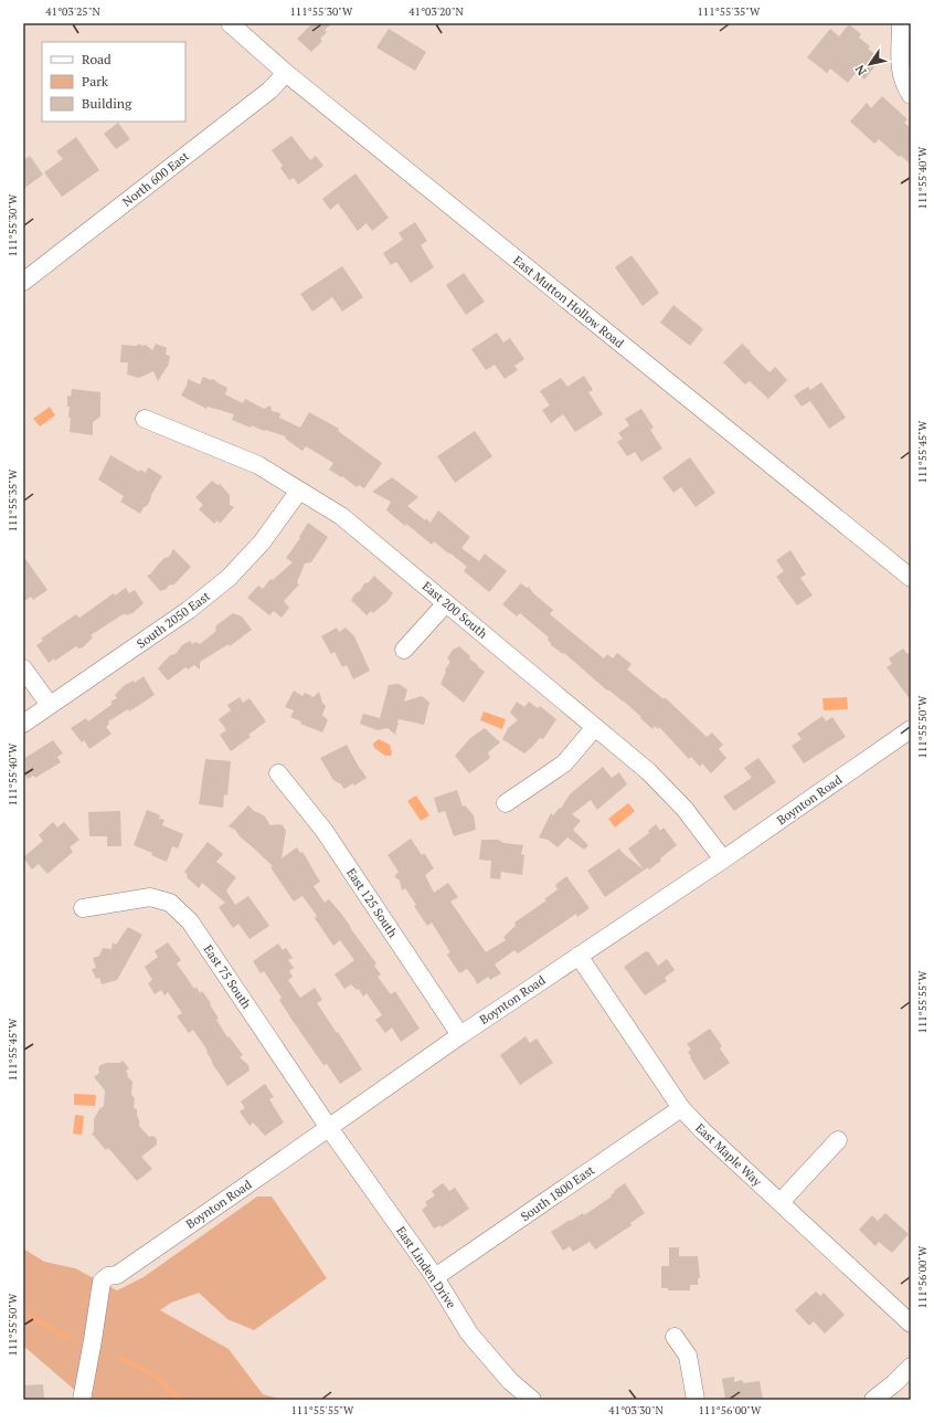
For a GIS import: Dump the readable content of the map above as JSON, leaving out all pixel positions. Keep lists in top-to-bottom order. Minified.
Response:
{"streets":{"street":["North 600 East","East Mutton Hollow Road","East 200 South","South 2050 East","Boynton Road","East 125 South","East 75 South","East Maple Way","South 1800 East","East Linden Drive"]},"crossings":[["North 600 East","East Mutton Hollow Road"],["East 200 South","South 2050 East"],["East 200 South","Boynton Road"],["Boynton Road","East 125 South"],["Boynton Road","East 75 South"],["Boynton Road","East Maple Way"],["Boynton Road","East Linden Drive"],["East 75 South","East Linden Drive"],["East Maple Way","South 1800 East"],["South 1800 East","East Linden Drive"]],"legend":["Road","Park","Building"],"north":"bottom left","coordinates":["41°03'25\"N","111°55'30\"W","41°03'20\"N","111°55'35\"W","111°55'40\"W","111°55'45\"W","111°55'50\"W","111°55'55\"W","111°56'00\"W","41°03'30\"N"]}
